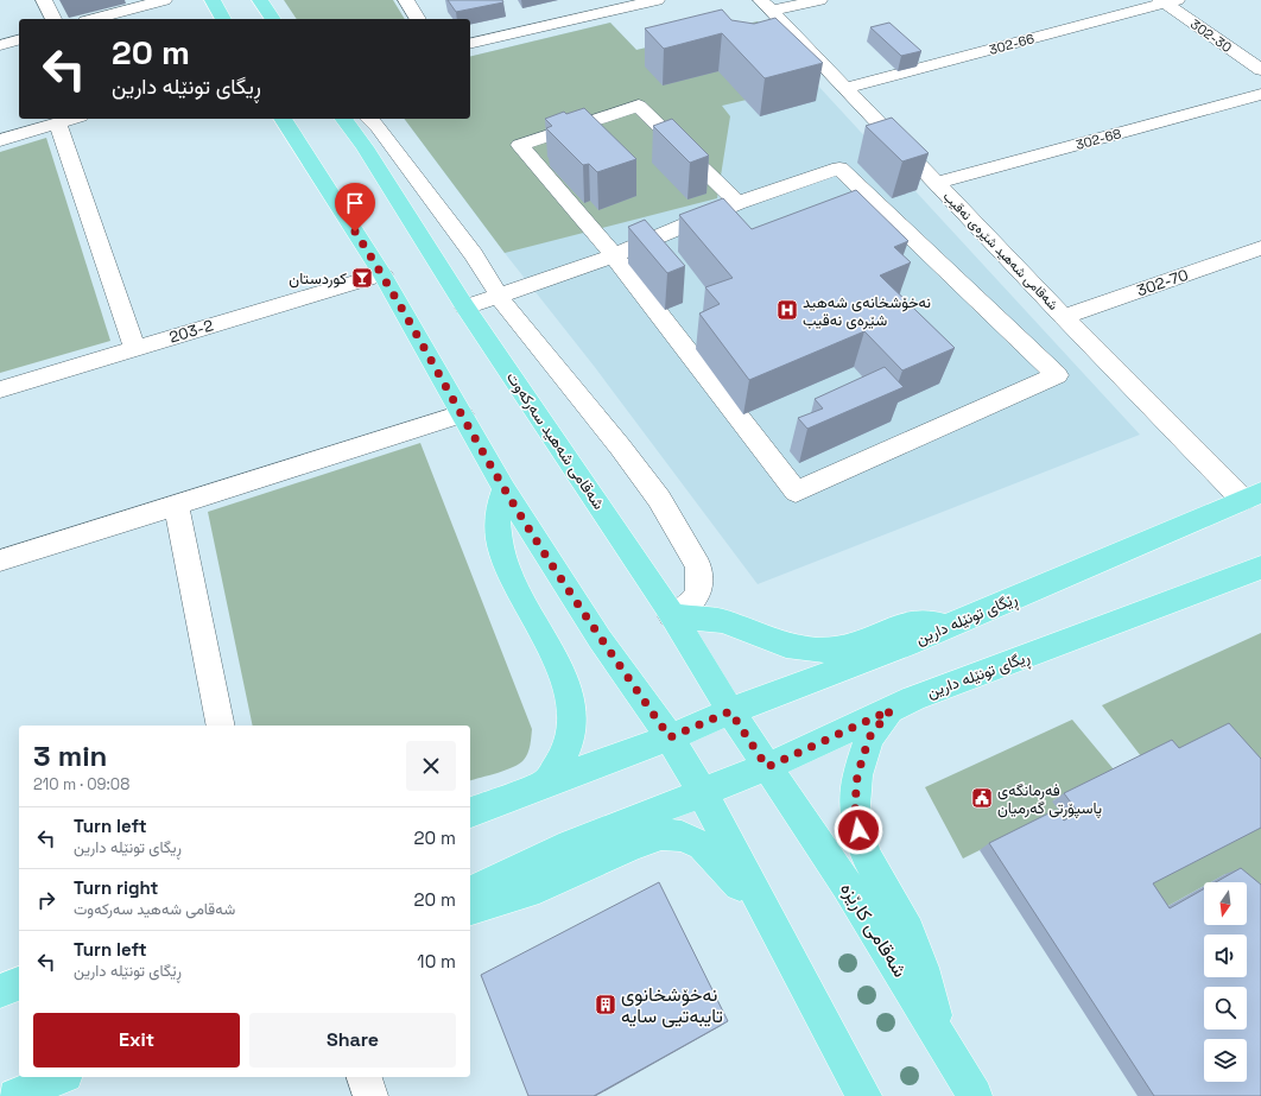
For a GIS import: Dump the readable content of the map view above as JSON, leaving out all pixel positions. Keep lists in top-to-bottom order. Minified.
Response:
{"streets":{"main road":["شەقامی شەهید سەرکەوت","ڕێگای تونێلە دارین","ڕیگای تونێلە دارین","شەقامی کارێزە"],"street":["302-30","302-66","302-68","شەقامی شەهید شێرەی نەقیب","302-70","203-2"]},"crossings":[["302-30","302-66"],["302-66","شەقامی شەهید شێرەی نەقیب"],["302-68","شەقامی شەهید شێرەی نەقیب"],["شەقامی شەهید شێرەی نەقیب","302-70"],["شەقامی شەهید شێرەی نەقیب","ڕێگای تونێلە دارین"],["شەقامی شەهید سەرکەوت","ڕێگای تونێلە دارین"],["شەقامی شەهید سەرکەوت","ڕیگای تونێلە دارین"],["شەقامی شەهید سەرکەوت","شەقامی کارێزە"],["ڕیگای تونێلە دارین","شەقامی کارێزە"]],"places":{"bar":["كوردستان"],"hospital":["نەخۆشخانەی شەهید شێرەی نەقیب"],"public building":["فەرمانگەی پاسپۆرتی گەرمیان"],"building":["نەخۆشخانوی تایبەتیی سایە"]},"north":"bottom","page":{"turn":["20 m","ڕیگای تونێلە دارین"],"heading":["3 min","210 m · 09:08"],"list":[{"name":"Turn left","note":"ڕیگای تونێلە دارین","value":"20 m"},{"name":"Turn right","note":"شەقامی شەهید سەرکەوت","value":"20 m"},{"name":"Turn left","note":"ڕێگای تونێلە دارین","value":"10 m"}],"buttons":["Exit","Share"]}}
